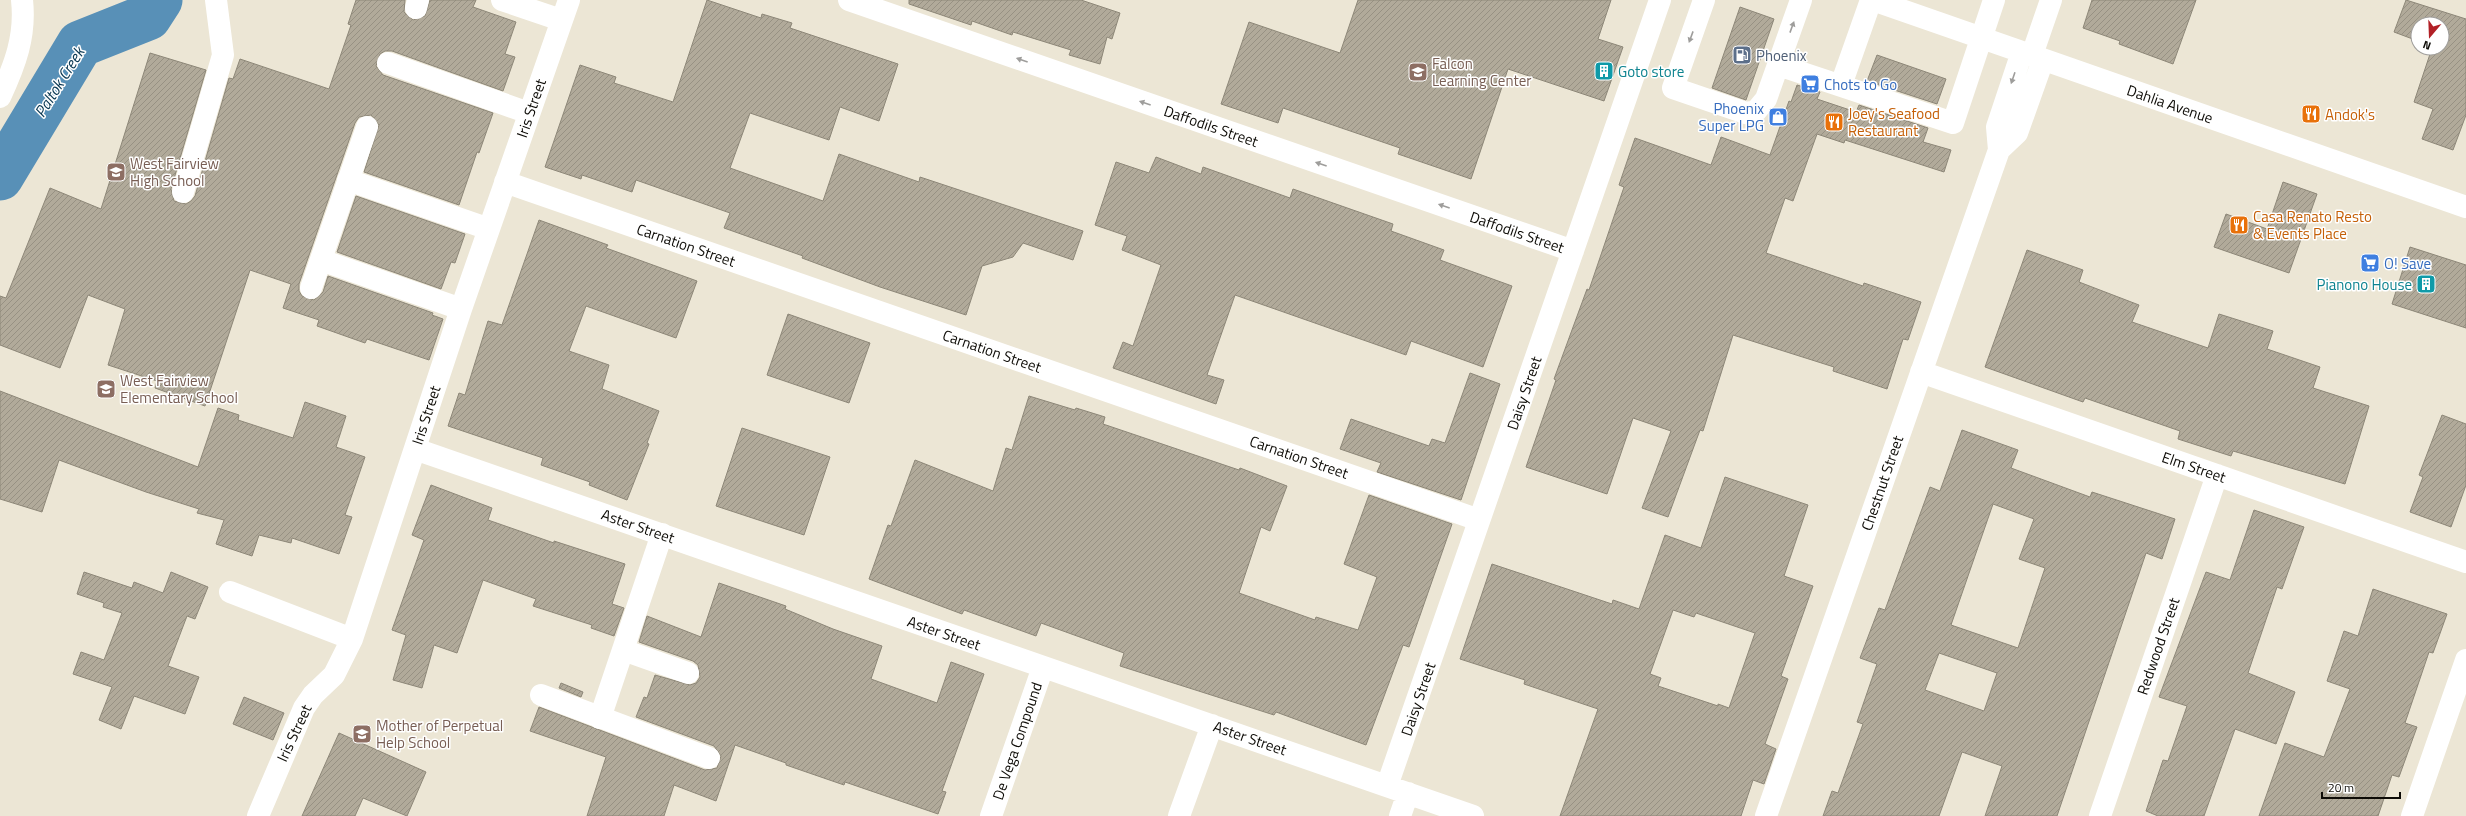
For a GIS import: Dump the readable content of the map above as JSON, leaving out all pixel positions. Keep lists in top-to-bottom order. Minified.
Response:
{"streets":{"street":["Dahlia Avenue","Iris Street","Daffodils Street","Carnation Street","Daisy Street","Elm Street","Chestnut Street","Aster Street","Redwood Street","De Vega Compound"]},"crossings":[["Dahlia Avenue","Chestnut Street"],["Iris Street","Carnation Street"],["Iris Street","Aster Street"],["Daffodils Street","Daisy Street"],["Carnation Street","Daisy Street"],["Daisy Street","Aster Street"],["Elm Street","Chestnut Street"],["Elm Street","Redwood Street"],["Aster Street","De Vega Compound"]],"one_way":["Daffodils Street"],"water":["Paltok Creek"],"places":{"fuel station":["Phoenix"],"building":["Goto store","Pianono House"],"school or university":["Falcon Learning Center","West Fairview High School","West Fairview Elementary School","Mother of Perpetual Help School"],"supermarket":["Chots to Go","O! Save"],"restaurant":["Andok's","Joey's Seafood Restaurant","Casa Renato Resto & Events Place"],"shop":["Phoenix Super LPG"]},"scale_bar":"20 m","north":"bottom"}
